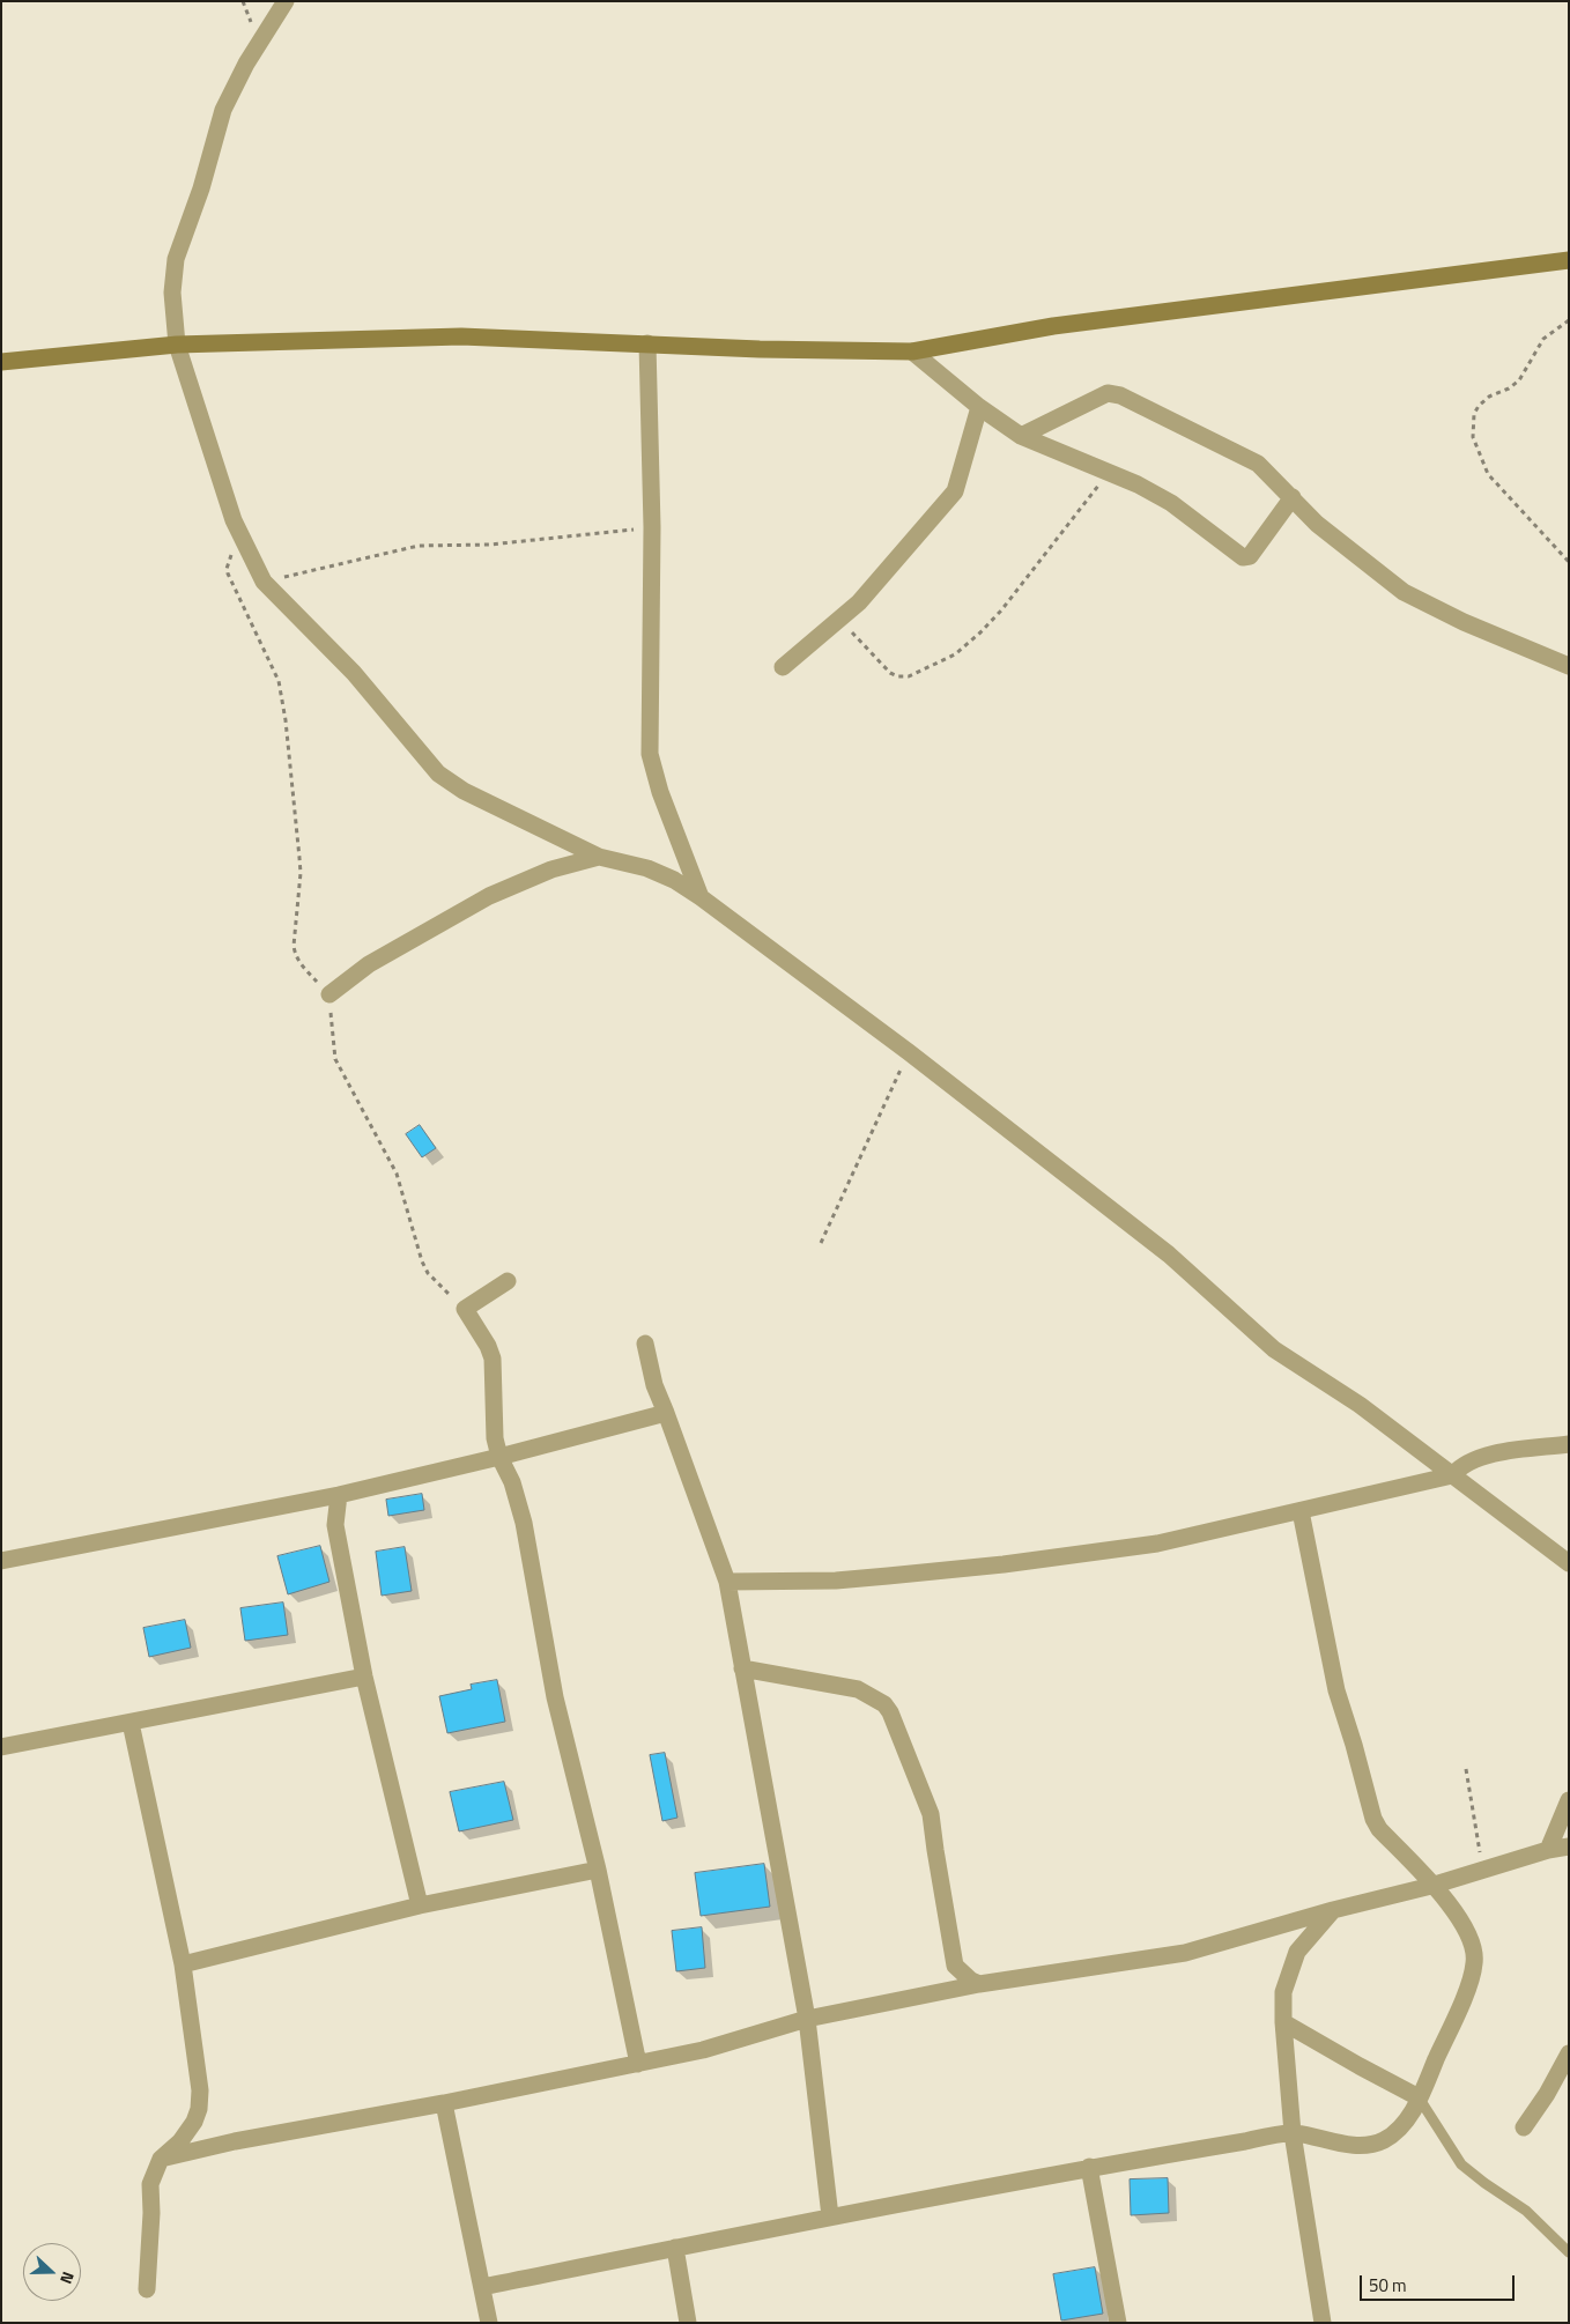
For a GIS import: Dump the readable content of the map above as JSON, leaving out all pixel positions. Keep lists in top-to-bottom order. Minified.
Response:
{"scale_bar":"50 m","north":"right"}
